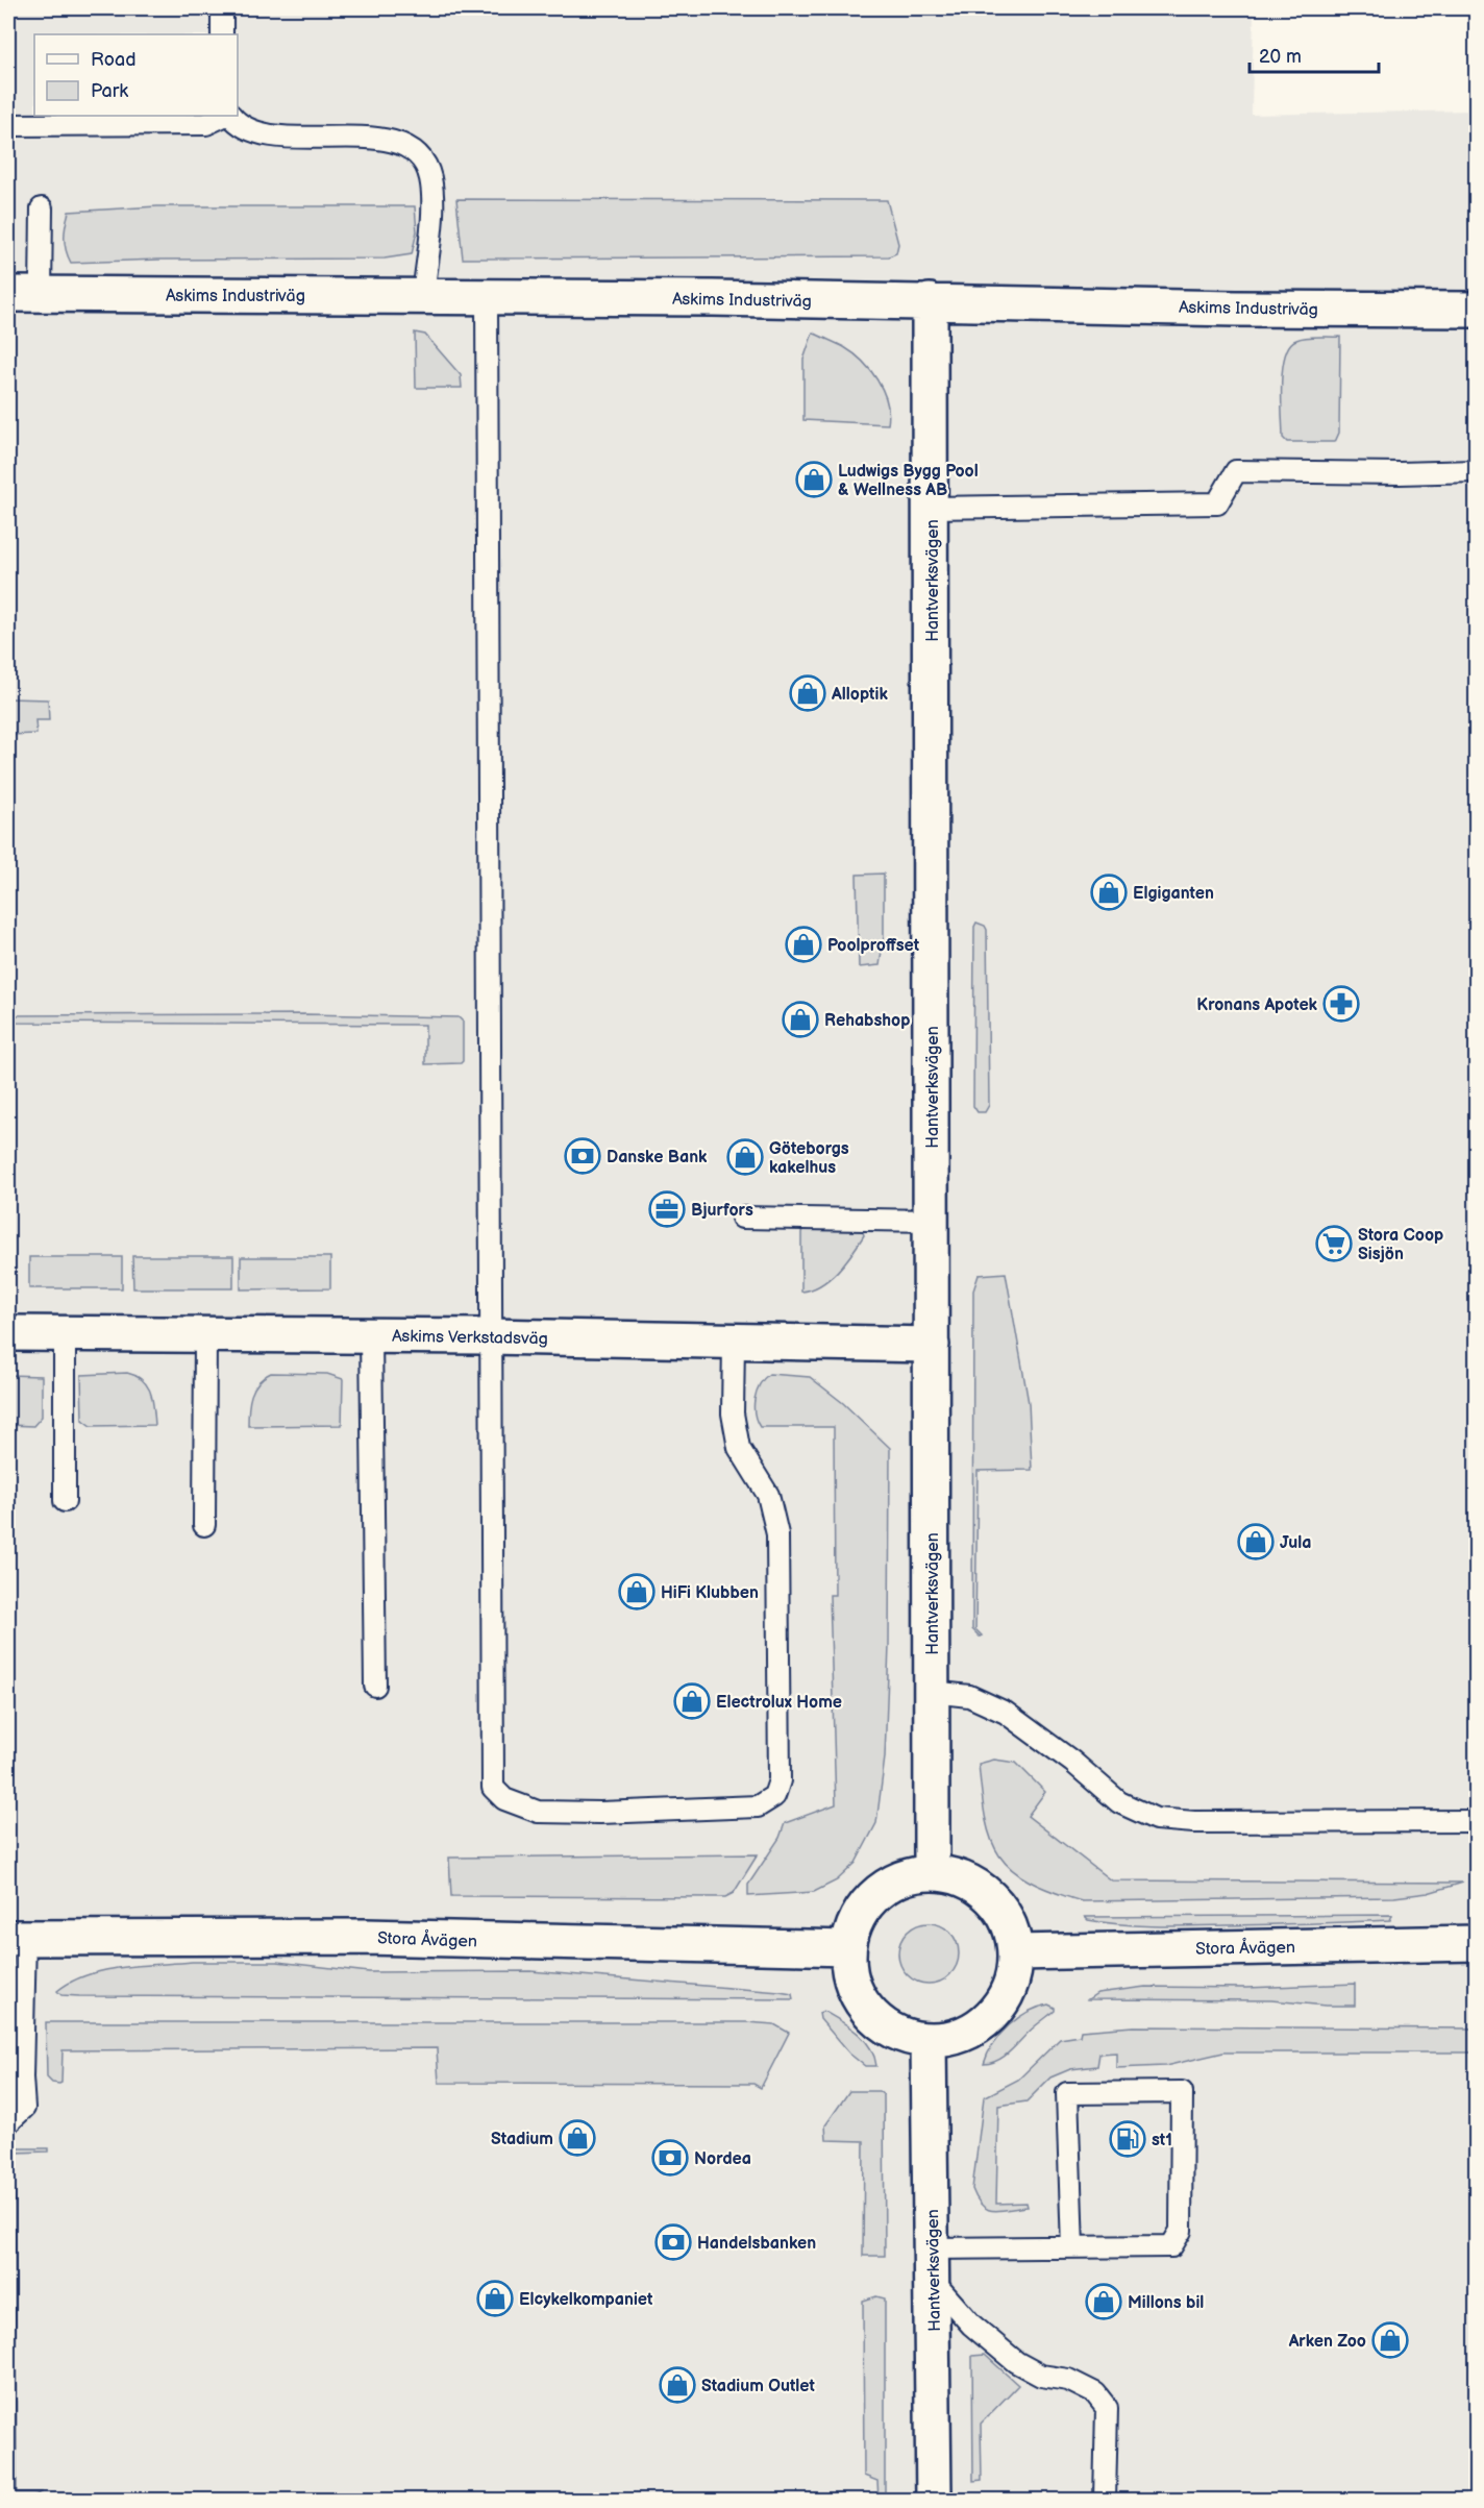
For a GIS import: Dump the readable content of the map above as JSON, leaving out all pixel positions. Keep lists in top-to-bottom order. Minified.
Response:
{"streets":{"street":["Askims Industriväg","Hantverksvägen","Askims Verkstadsväg","Stora Åvägen"]},"crossings":[["Askims Industriväg","Hantverksvägen"],["Hantverksvägen","Askims Verkstadsväg"],["Hantverksvägen","Stora Åvägen"]],"places":{"shop":["Ludwigs Bygg Pool & Wellness AB","Alloptik","Elgiganten","Poolproffset","Rehabshop","Göteborgs kakelhus","Jula","HiFi Klubben","Electrolux Home","Stadium","Elcykelkompaniet","Millons bil","Arken Zoo","Stadium Outlet"],"pharmacy":["Kronans Apotek"],"bank":["Danske Bank","Nordea","Handelsbanken"],"office":["Bjurfors"],"supermarket":["Stora Coop Sisjön"],"fuel station":["st1"]},"legend":["Road","Park"],"scale_bar":"20 m"}
